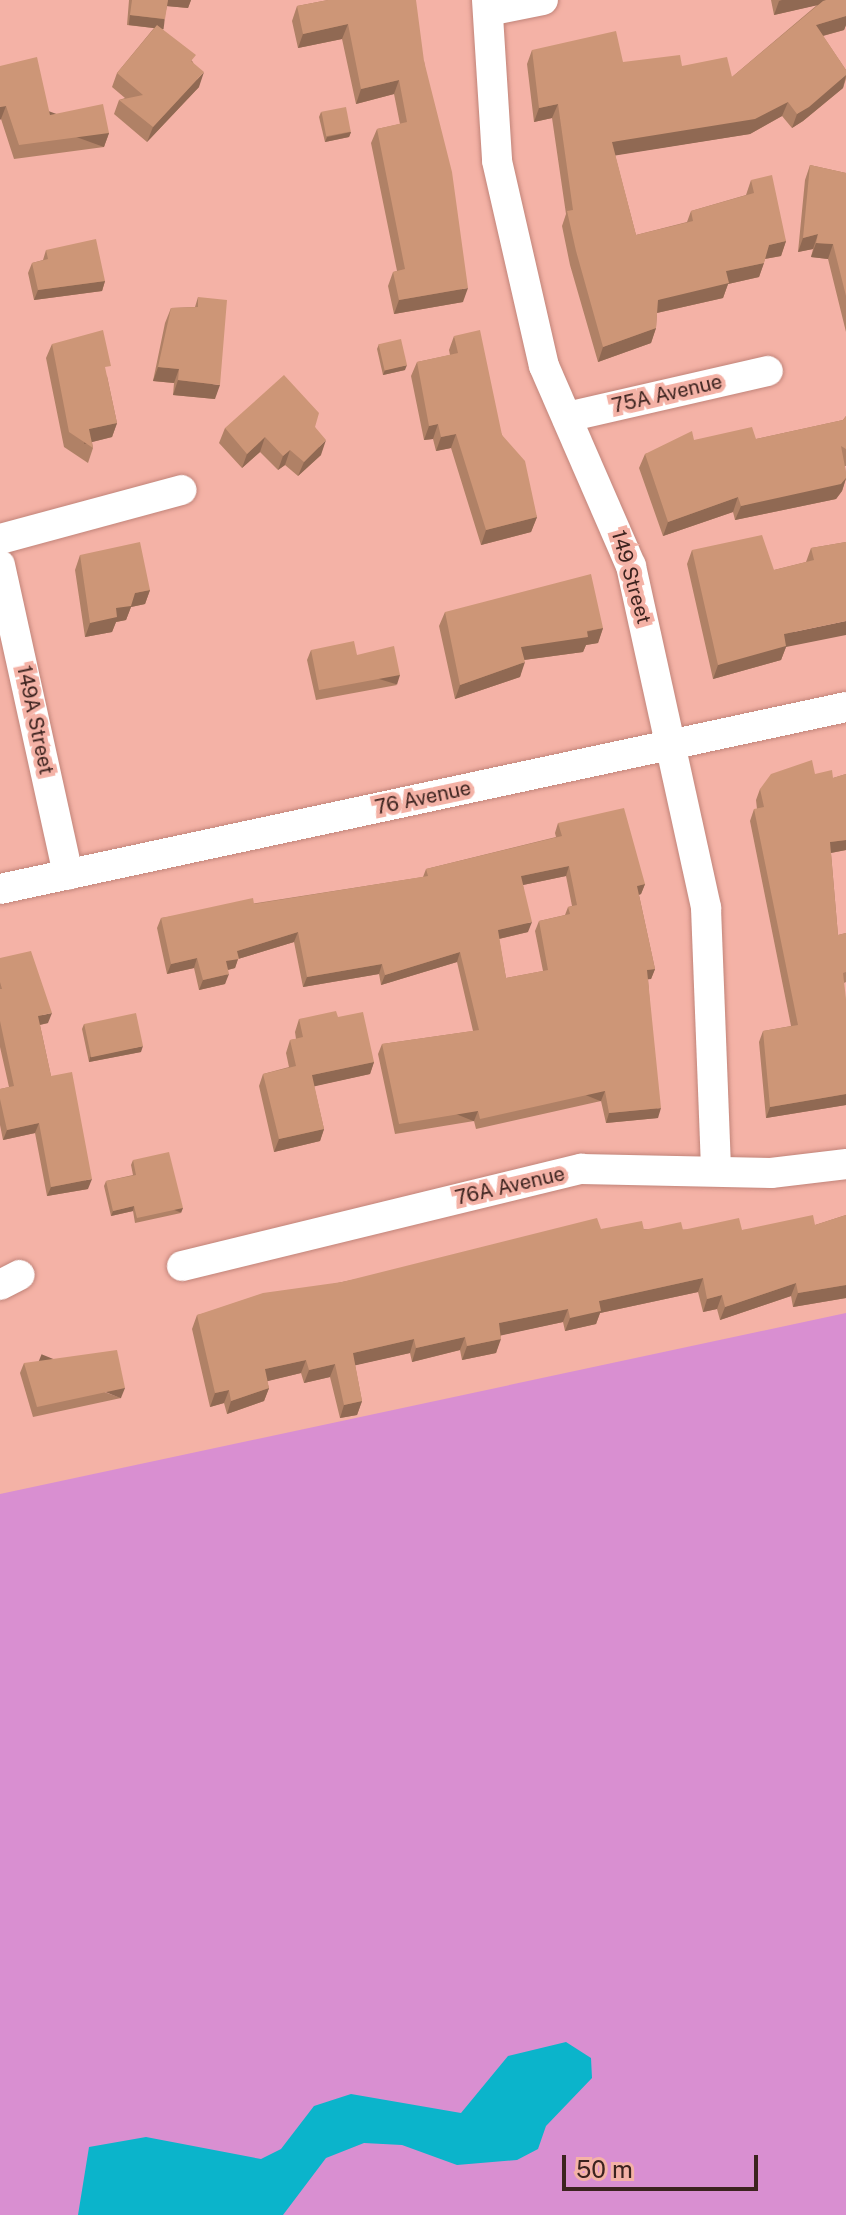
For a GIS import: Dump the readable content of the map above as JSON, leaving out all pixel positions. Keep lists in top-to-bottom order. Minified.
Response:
{"streets":{"street":["75A Avenue","149 Street","149A Street","76 Avenue","76A Avenue"]},"crossings":[["75A Avenue","149 Street"],["149 Street","76 Avenue"],["149 Street","76A Avenue"],["149A Street","76 Avenue"]],"scale_bar":"50 m"}
